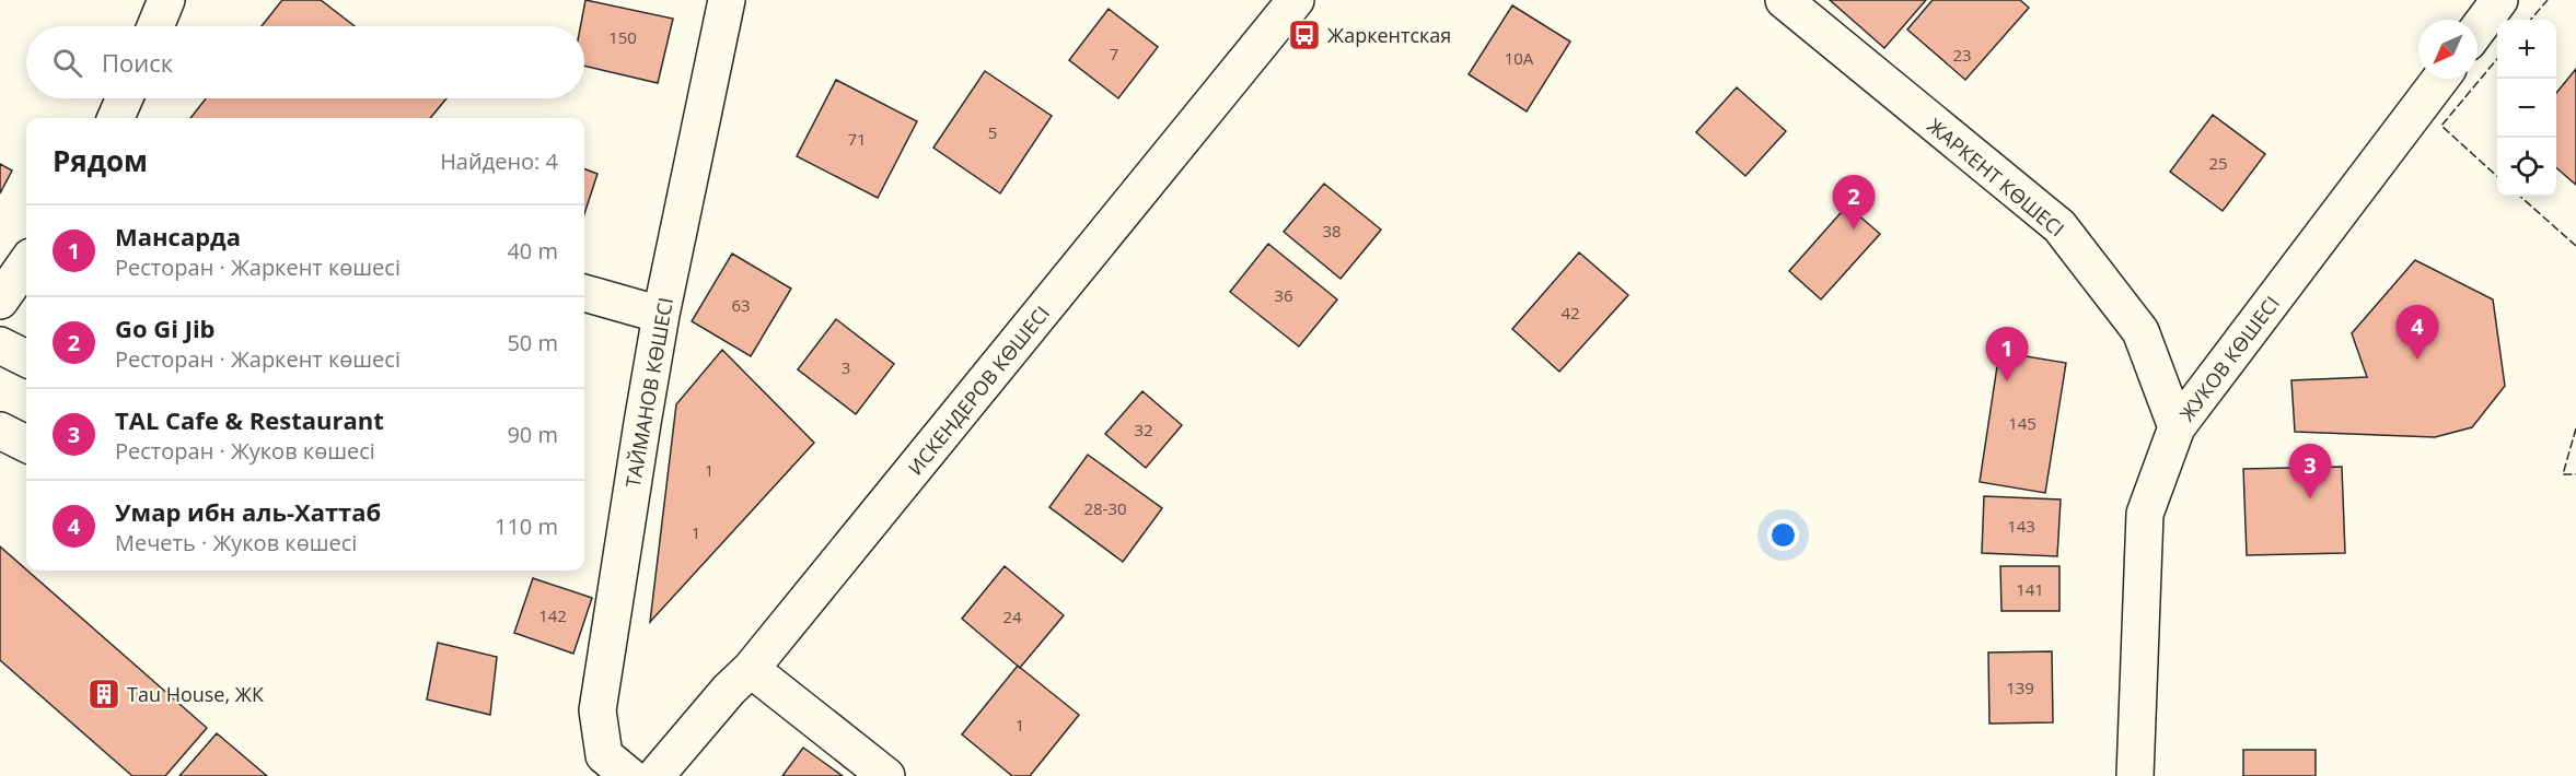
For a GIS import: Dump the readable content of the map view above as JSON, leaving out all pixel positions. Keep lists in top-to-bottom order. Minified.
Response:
{"streets":{"street":["ЖАРКЕНТ КӨШЕСІ","ЖУКОВ КӨШЕСІ","ИСКЕНДЕРОВ КӨШЕСІ","ТАЙМАНОВ КӨШЕСІ"]},"crossings":[["ЖАРКЕНТ КӨШЕСІ","ЖУКОВ КӨШЕСІ"]],"places":{"bus stop":["Жаркентская"],"building":["Tau House, ЖК"]},"house_numbers":["150","7","23","10А","5","71","25","38","36","63","42","3","145","32","1","28-30","143","1","141","142","24","139","1"],"north":"bottom left","page":{"map_buttons":["+","−"],"search":"Поиск","heading":["Рядом","Найдено: 4"],"pins":["2","4","1","3"],"list":[{"mark":"1","name":"Мансарда","note":"Ресторан · Жаркент көшесі","value":"40 m"},{"mark":"2","name":"Go Gi Jib","note":"Ресторан · Жаркент көшесі","value":"50 m"},{"mark":"3","name":"TAL Cafe & Restaurant","note":"Ресторан · Жуков көшесі","value":"90 m"},{"mark":"4","name":"Умар ибн аль-Хаттаб","note":"Мечеть · Жуков көшесі","value":"110 m"}]}}
